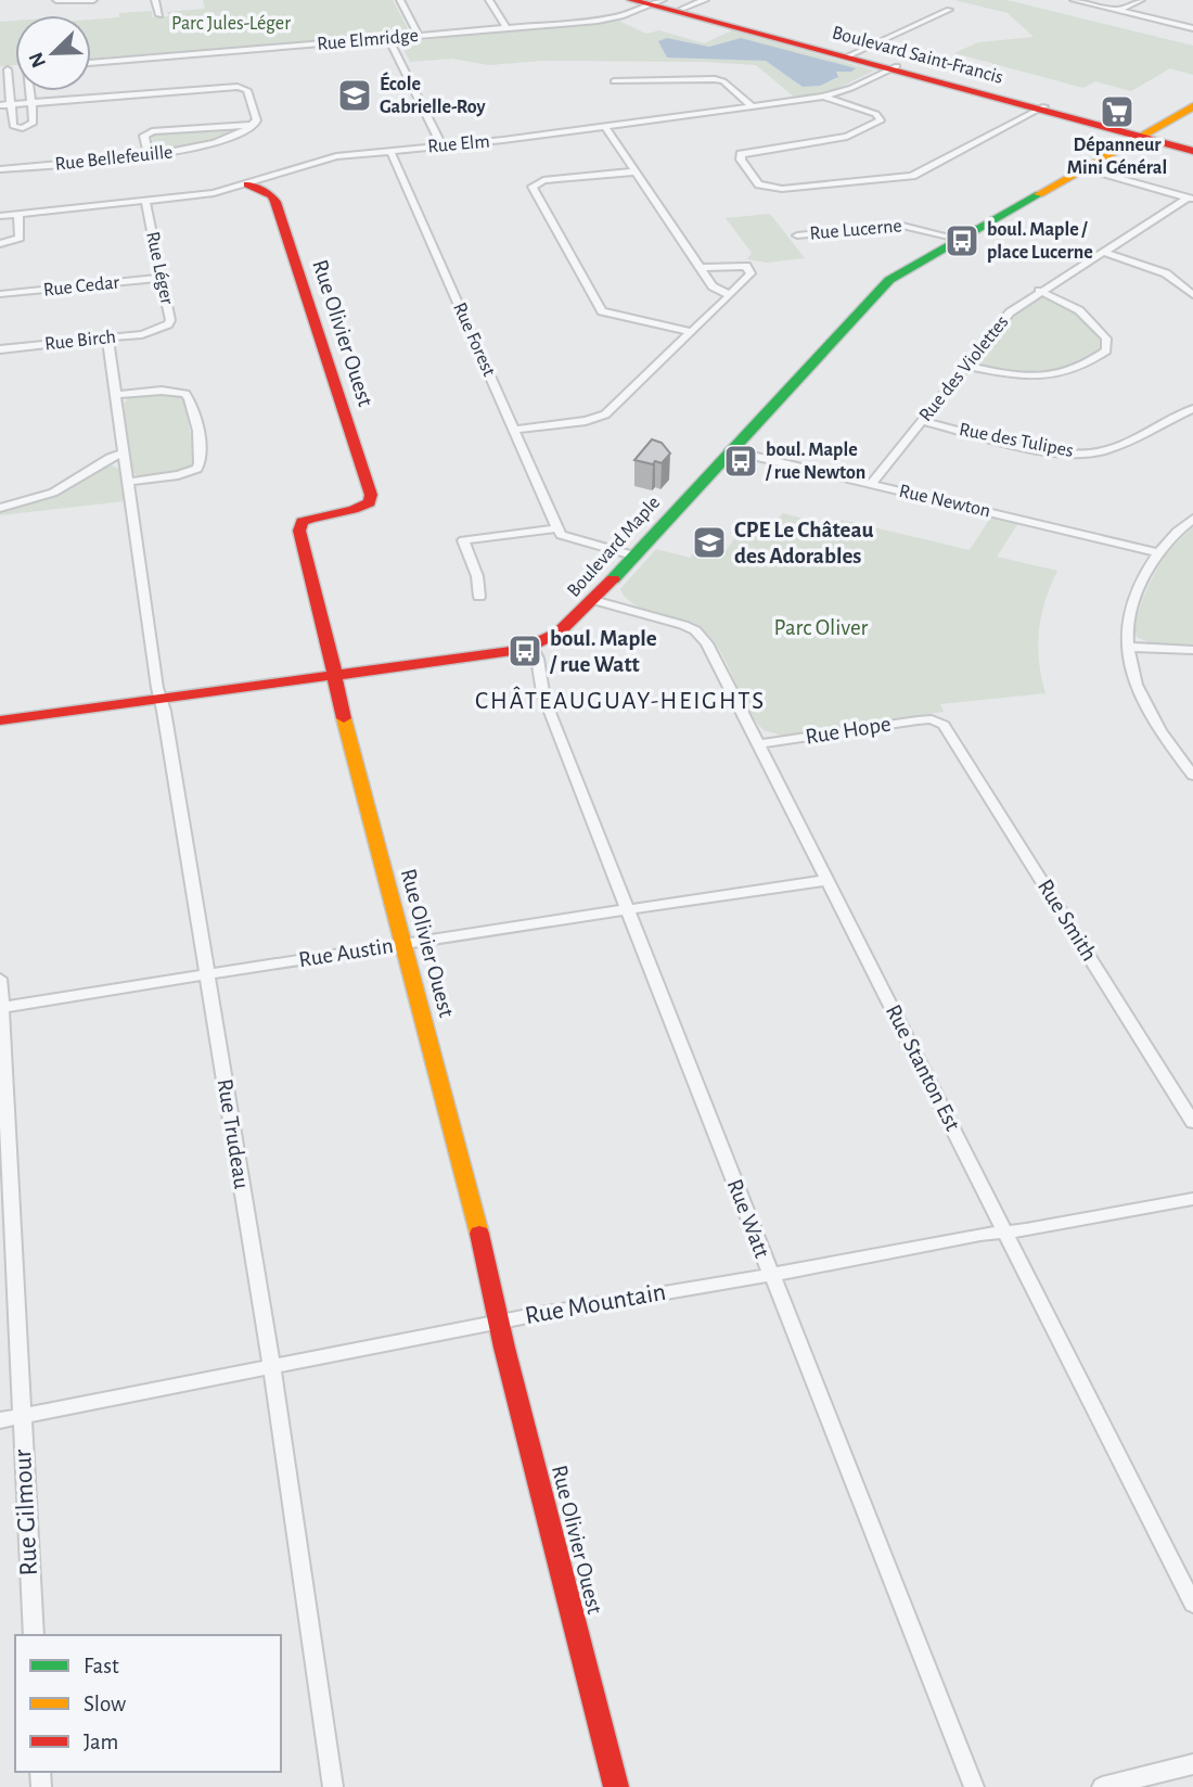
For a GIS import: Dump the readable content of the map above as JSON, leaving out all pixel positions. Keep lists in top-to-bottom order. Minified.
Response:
{"streets":{"street":["Rue Elmridge","Boulevard Saint-Francis","Rue Elm","Rue Bellefeuille","Rue Lucerne","Rue Léger","Rue Cedar","Rue Olivier Ouest","Rue Forest","Rue Birch","Rue des Violettes","Rue des Tulipes","Rue Newton","Boulevard Maple","Rue Hope","Rue Smith","Rue Austin","Rue Stanton Est","Rue Trudeau","Rue Watt","Rue Mountain","Rue Gilmour"]},"crossings":[["Rue Elmridge","Boulevard Saint-Francis"],["Boulevard Saint-Francis","Rue Elm"],["Boulevard Saint-Francis","Boulevard Maple"],["Rue Elm","Rue Léger"],["Rue Elm","Rue Olivier Ouest"],["Rue Elm","Rue Forest"],["Rue Lucerne","Boulevard Maple"],["Rue Léger","Rue Cedar"],["Rue Léger","Rue Birch"],["Rue Olivier Ouest","Boulevard Maple"],["Rue Olivier Ouest","Rue Austin"],["Rue Olivier Ouest","Rue Mountain"],["Rue Birch","Rue Trudeau"],["Rue des Violettes","Rue des Tulipes"],["Rue des Violettes","Rue Newton"],["Rue Newton","Boulevard Maple"],["Boulevard Maple","Rue Stanton Est"],["Boulevard Maple","Rue Trudeau"],["Boulevard Maple","Rue Watt"],["Rue Hope","Rue Smith"],["Rue Hope","Rue Stanton Est"],["Rue Austin","Rue Stanton Est"],["Rue Austin","Rue Trudeau"],["Rue Austin","Rue Watt"],["Rue Austin","Rue Gilmour"],["Rue Stanton Est","Rue Mountain"],["Rue Trudeau","Rue Mountain"],["Rue Watt","Rue Mountain"],["Rue Mountain","Rue Gilmour"]],"districts":["CHÂTEAUGUAY-HEIGHTS"],"parks":["Parc Jules-Léger","Parc Oliver"],"places":{"school or university":["École Gabrielle-Roy","CPE Le Château des Adorables"],"supermarket":["Dépanneur Mini Général"],"bus stop":["boul. Maple / place Lucerne","boul. Maple / rue Newton","boul. Maple / rue Watt"]},"legend":["Fast","Slow","Jam"],"north":"bottom left"}
